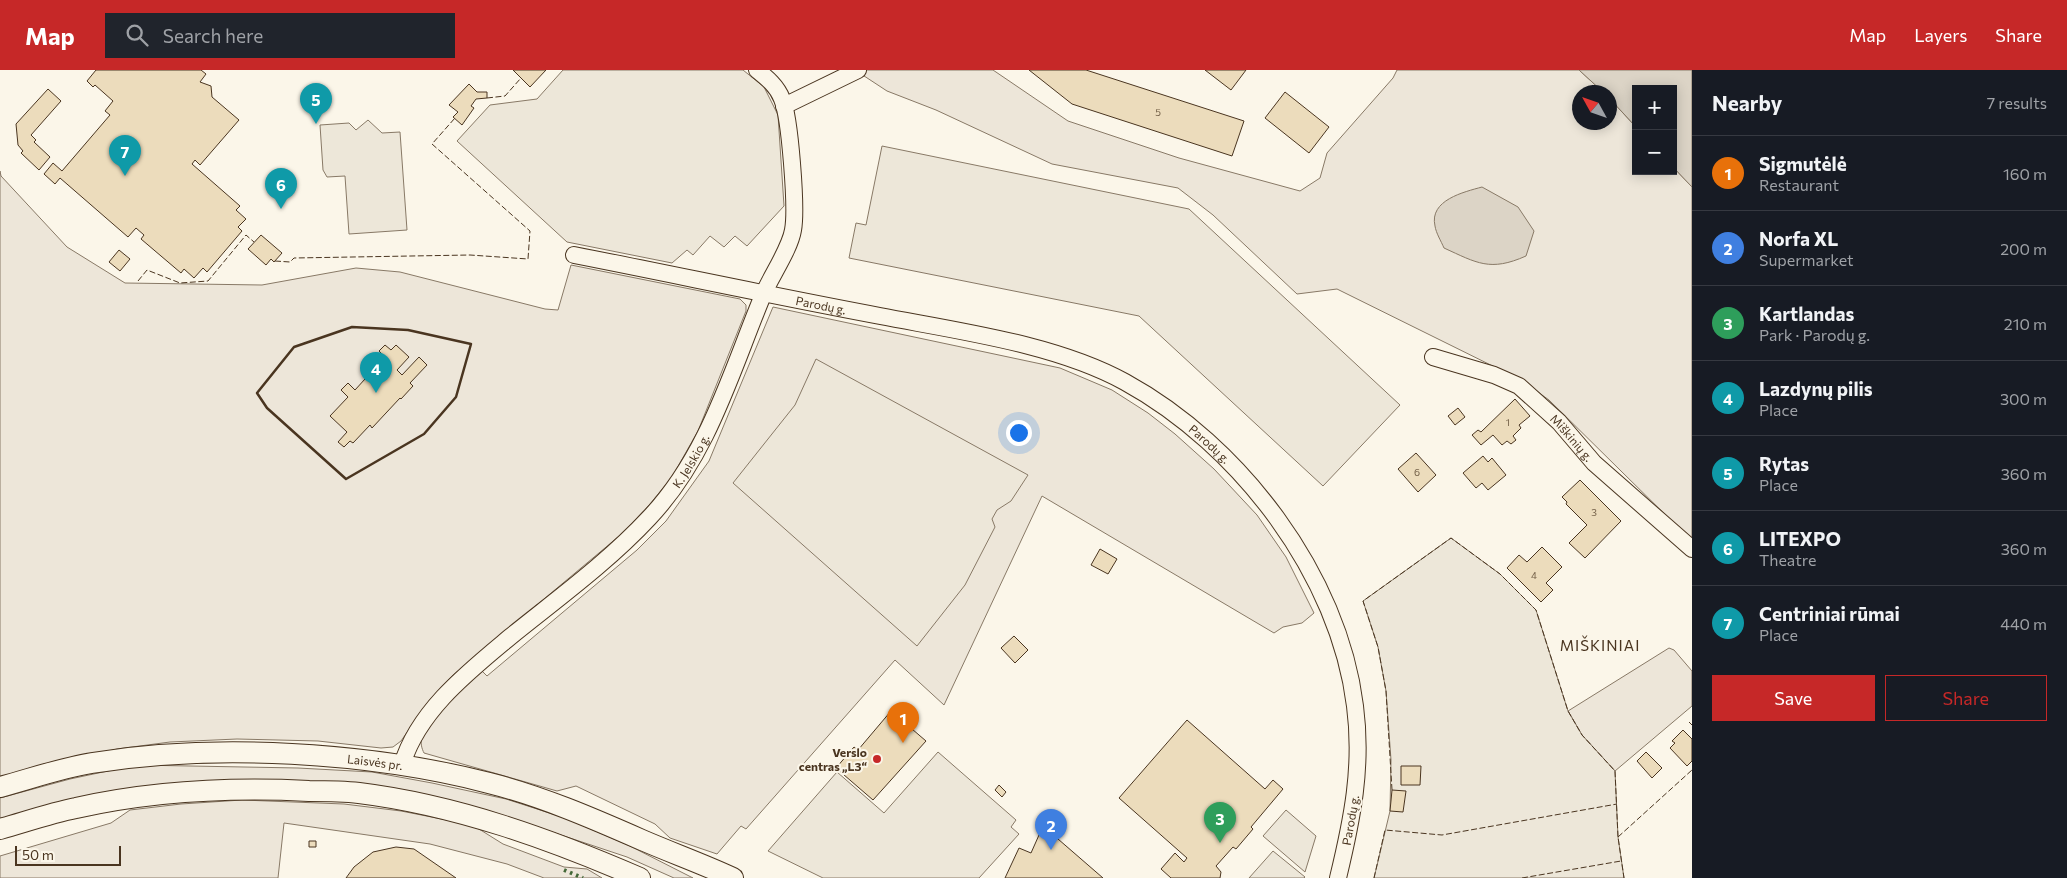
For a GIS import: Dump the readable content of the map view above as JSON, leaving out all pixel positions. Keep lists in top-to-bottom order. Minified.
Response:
{"streets":{"main road":["Laisvės pr."],"street":["Parodų g.","Miškinių g.","K. Jelskio g."]},"crossings":[["Parodų g.","K. Jelskio g."],["K. Jelskio g.","Laisvės pr."]],"districts":["MIŠKINIAI"],"places":["Verslo centras „L3“"],"house_numbers":["5","1","6","3","4"],"scale_bar":"50 m","north":"top left","page":{"header":"Map","search":"Search here","nav":["Map","Layers","Share"],"heading":["Nearby","7 results"],"pins":["5","7","6","4","1","3","2"],"map_buttons":["+","−"],"list":[{"mark":"1","name":"Sigmutėlė","note":"Restaurant","value":"160 m"},{"mark":"2","name":"Norfa XL","note":"Supermarket","value":"200 m"},{"mark":"3","name":"Kartlandas","note":"Park · Parodų g.","value":"210 m"},{"mark":"4","name":"Lazdynų pilis","note":"Place","value":"300 m"},{"mark":"5","name":"Rytas","note":"Place","value":"360 m"},{"mark":"6","name":"LITEXPO","note":"Theatre","value":"360 m"},{"mark":"7","name":"Centriniai rūmai","note":"Place","value":"440 m"}],"buttons":["Save","Share"],"scale":"50 m"}}
